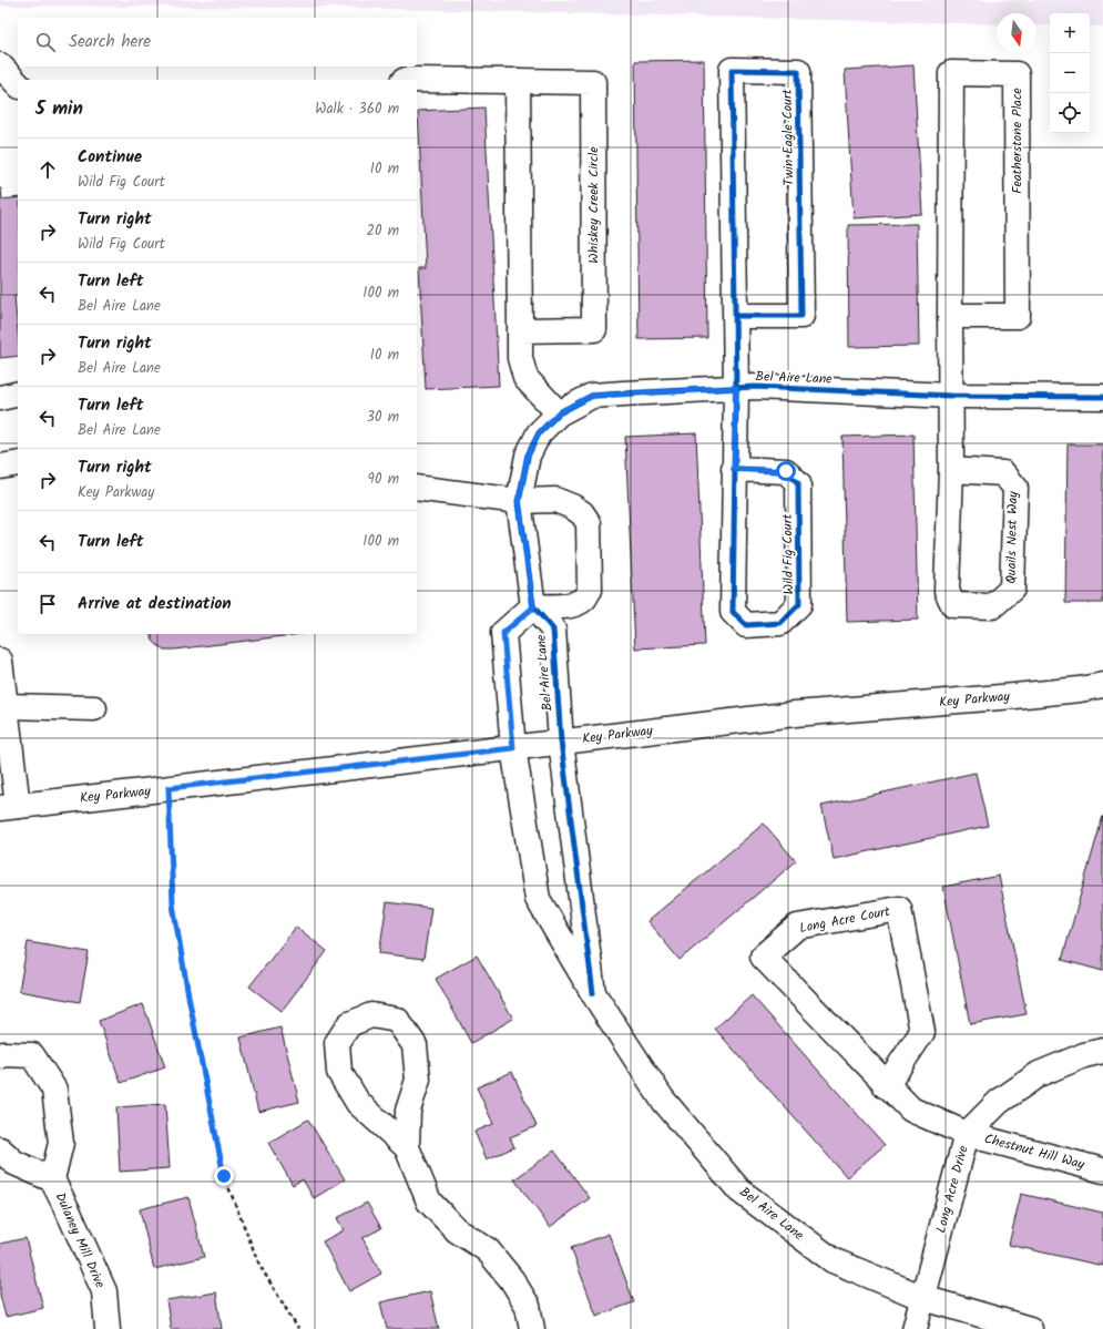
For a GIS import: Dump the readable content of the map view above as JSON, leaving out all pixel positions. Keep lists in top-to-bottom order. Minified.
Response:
{"streets":{"street":["Twin Eagle Court","Featherstone Place","Whiskey Creek Circle","Bel Aire Lane","Quails Nest Way","Wild Fig Court","Key Parkway","Long Acre Court","Chestnut Hill Way","Long Acre Drive","Dulaney Mill Drive"]},"crossings":[["Twin Eagle Court","Bel Aire Lane"],["Twin Eagle Court","Wild Fig Court"],["Featherstone Place","Bel Aire Lane"],["Featherstone Place","Quails Nest Way"],["Bel Aire Lane","Quails Nest Way"],["Bel Aire Lane","Wild Fig Court"],["Bel Aire Lane","Key Parkway"],["Bel Aire Lane","Long Acre Drive"],["Long Acre Court","Chestnut Hill Way"],["Long Acre Court","Long Acre Drive"],["Chestnut Hill Way","Long Acre Drive"]],"north":"bottom","page":{"map_buttons":["+","−"],"search":"Search here","heading":["5 min","Walk · 360 m"],"list":[["Continue","Wild Fig Court","10 m"],["Turn right","Wild Fig Court","20 m"],["Turn left","Bel Aire Lane","100 m"],["Turn right","Bel Aire Lane","10 m"],["Turn left","Bel Aire Lane","30 m"],["Turn right","Key Parkway","90 m"],["Turn left","100 m"],"Arrive at destination"]}}
